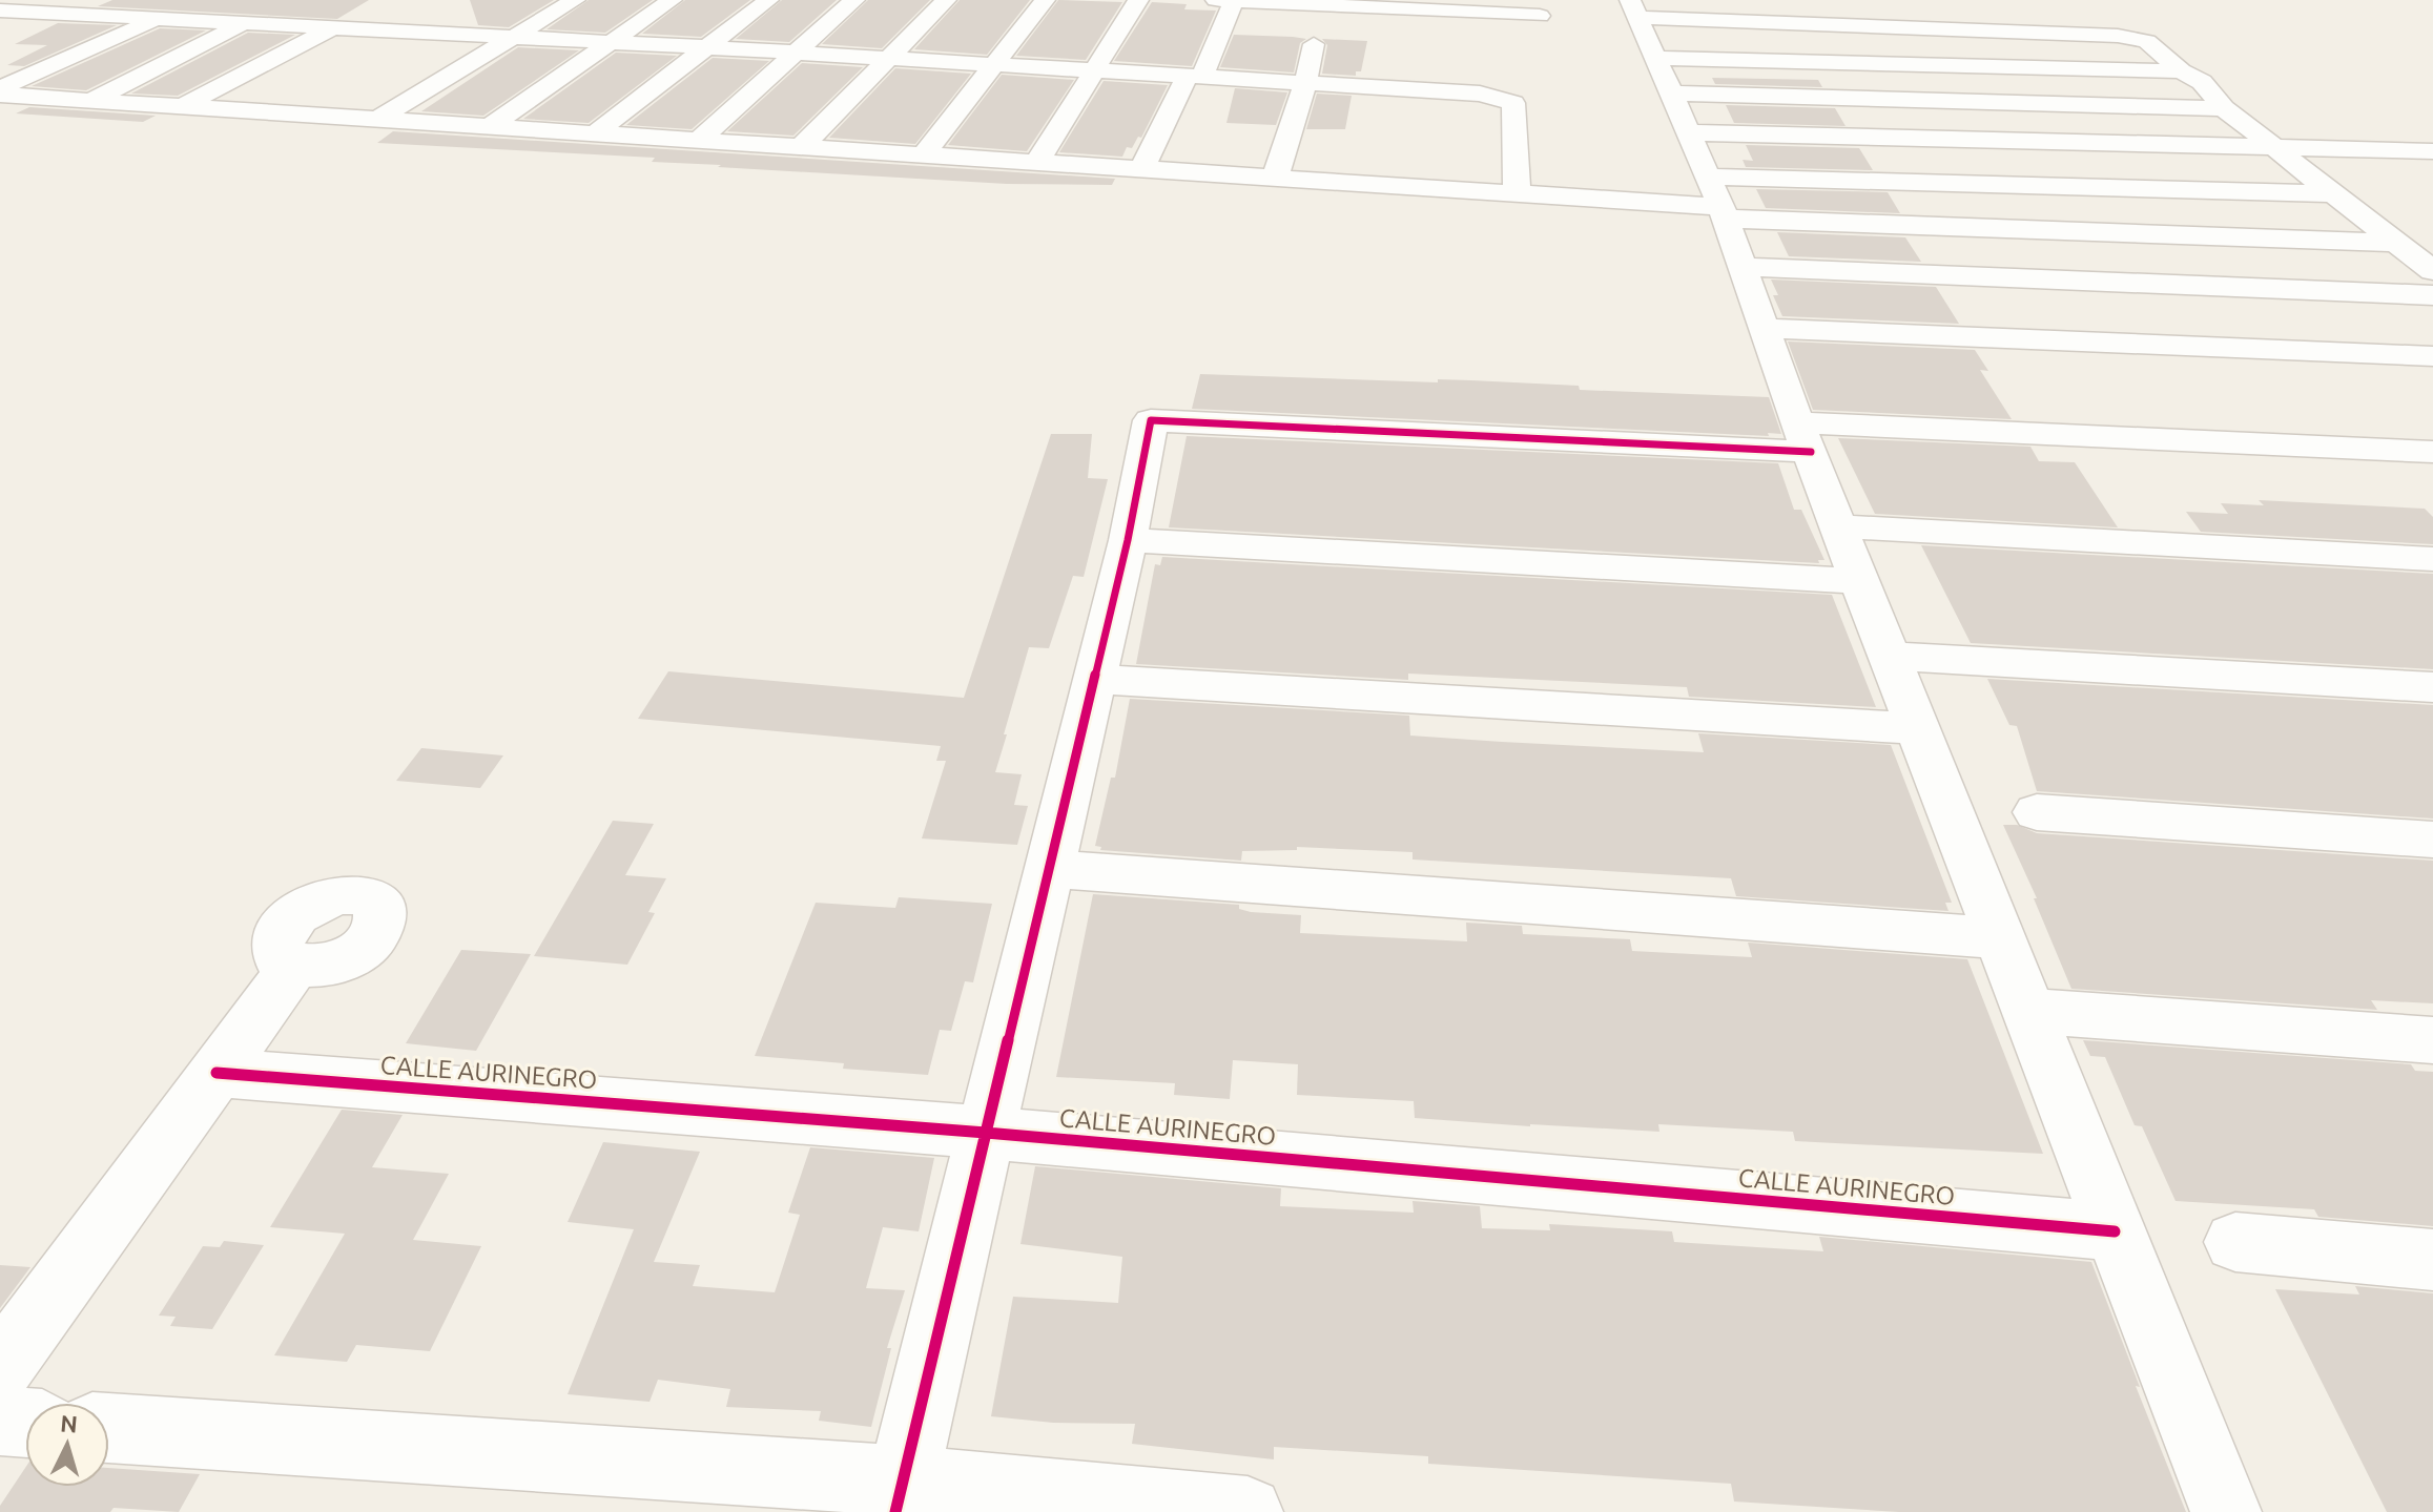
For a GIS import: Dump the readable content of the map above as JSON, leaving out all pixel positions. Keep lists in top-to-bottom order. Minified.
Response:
{"streets":{"street":["CALLE AURINEGRO"]},"north":"top"}
